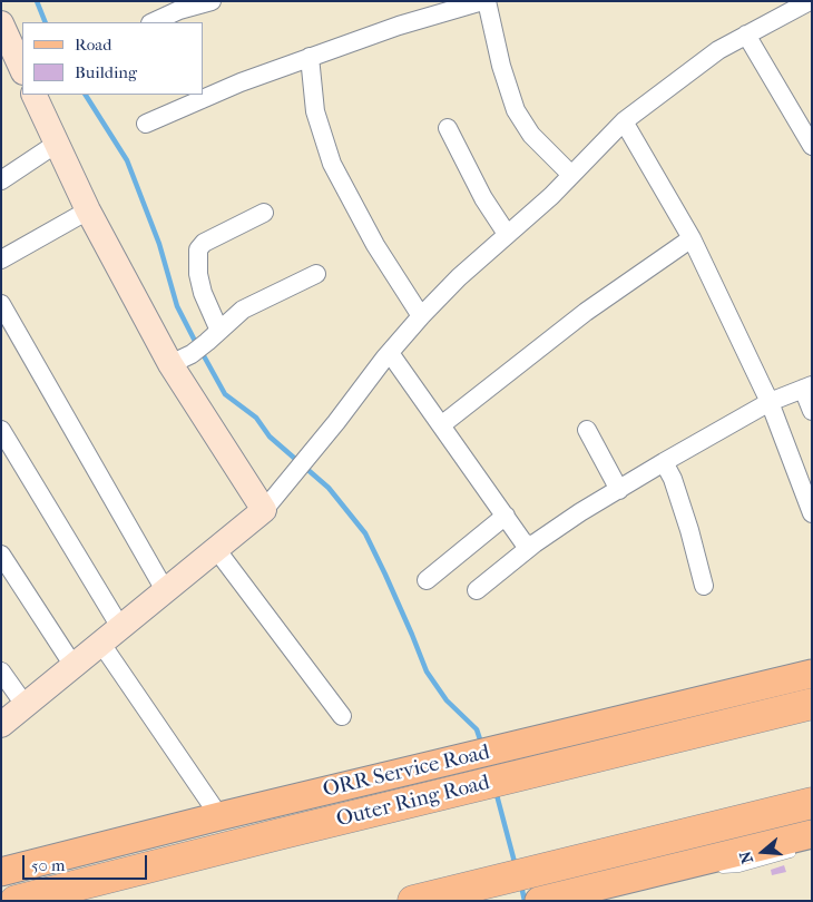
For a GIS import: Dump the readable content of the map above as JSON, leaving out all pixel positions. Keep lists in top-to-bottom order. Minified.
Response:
{"streets":{"highway":["Outer Ring Road"],"main road":["ORR Service Road"]},"legend":["Road","Building"],"scale_bar":"50 m","north":"left"}
